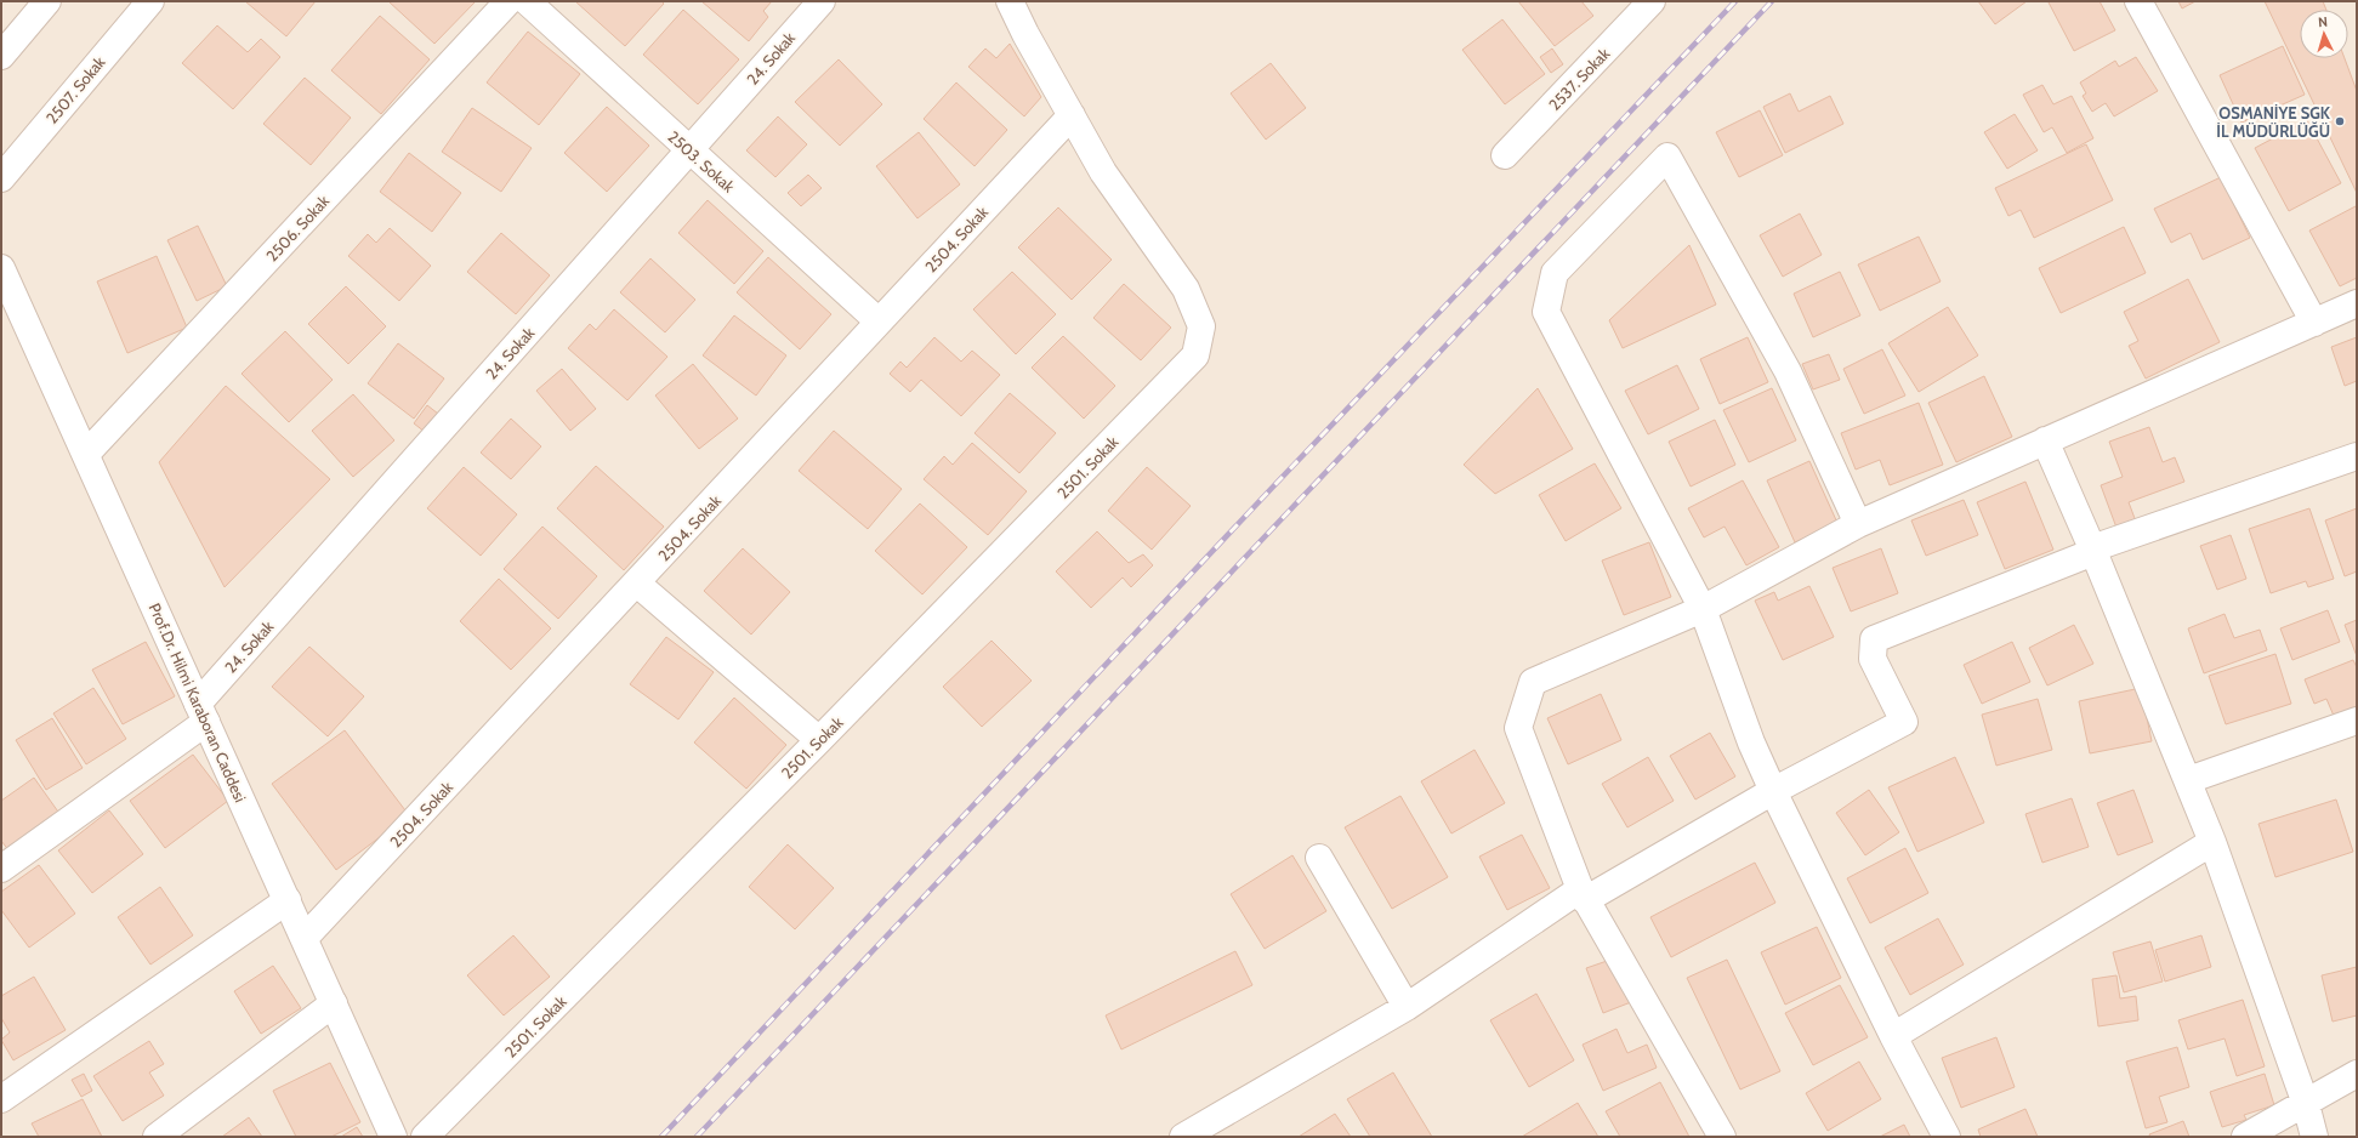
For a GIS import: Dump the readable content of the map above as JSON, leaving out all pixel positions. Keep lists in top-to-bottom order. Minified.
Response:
{"streets":{"street":["24. Sokak","2537. Sokak","2507. Sokak","2503. Sokak","2506. Sokak","2504. Sokak","2501. Sokak","Prof.Dr. Hilmi Karaboran Caddesi"]},"crossings":[["24. Sokak","2503. Sokak"],["24. Sokak","Prof.Dr. Hilmi Karaboran Caddesi"],["2503. Sokak","2504. Sokak"],["2506. Sokak","Prof.Dr. Hilmi Karaboran Caddesi"],["2504. Sokak","2501. Sokak"],["2504. Sokak","Prof.Dr. Hilmi Karaboran Caddesi"]],"places":["OSMANİYE SGK İL MÜDÜRLÜĞÜ"],"north":"top"}
